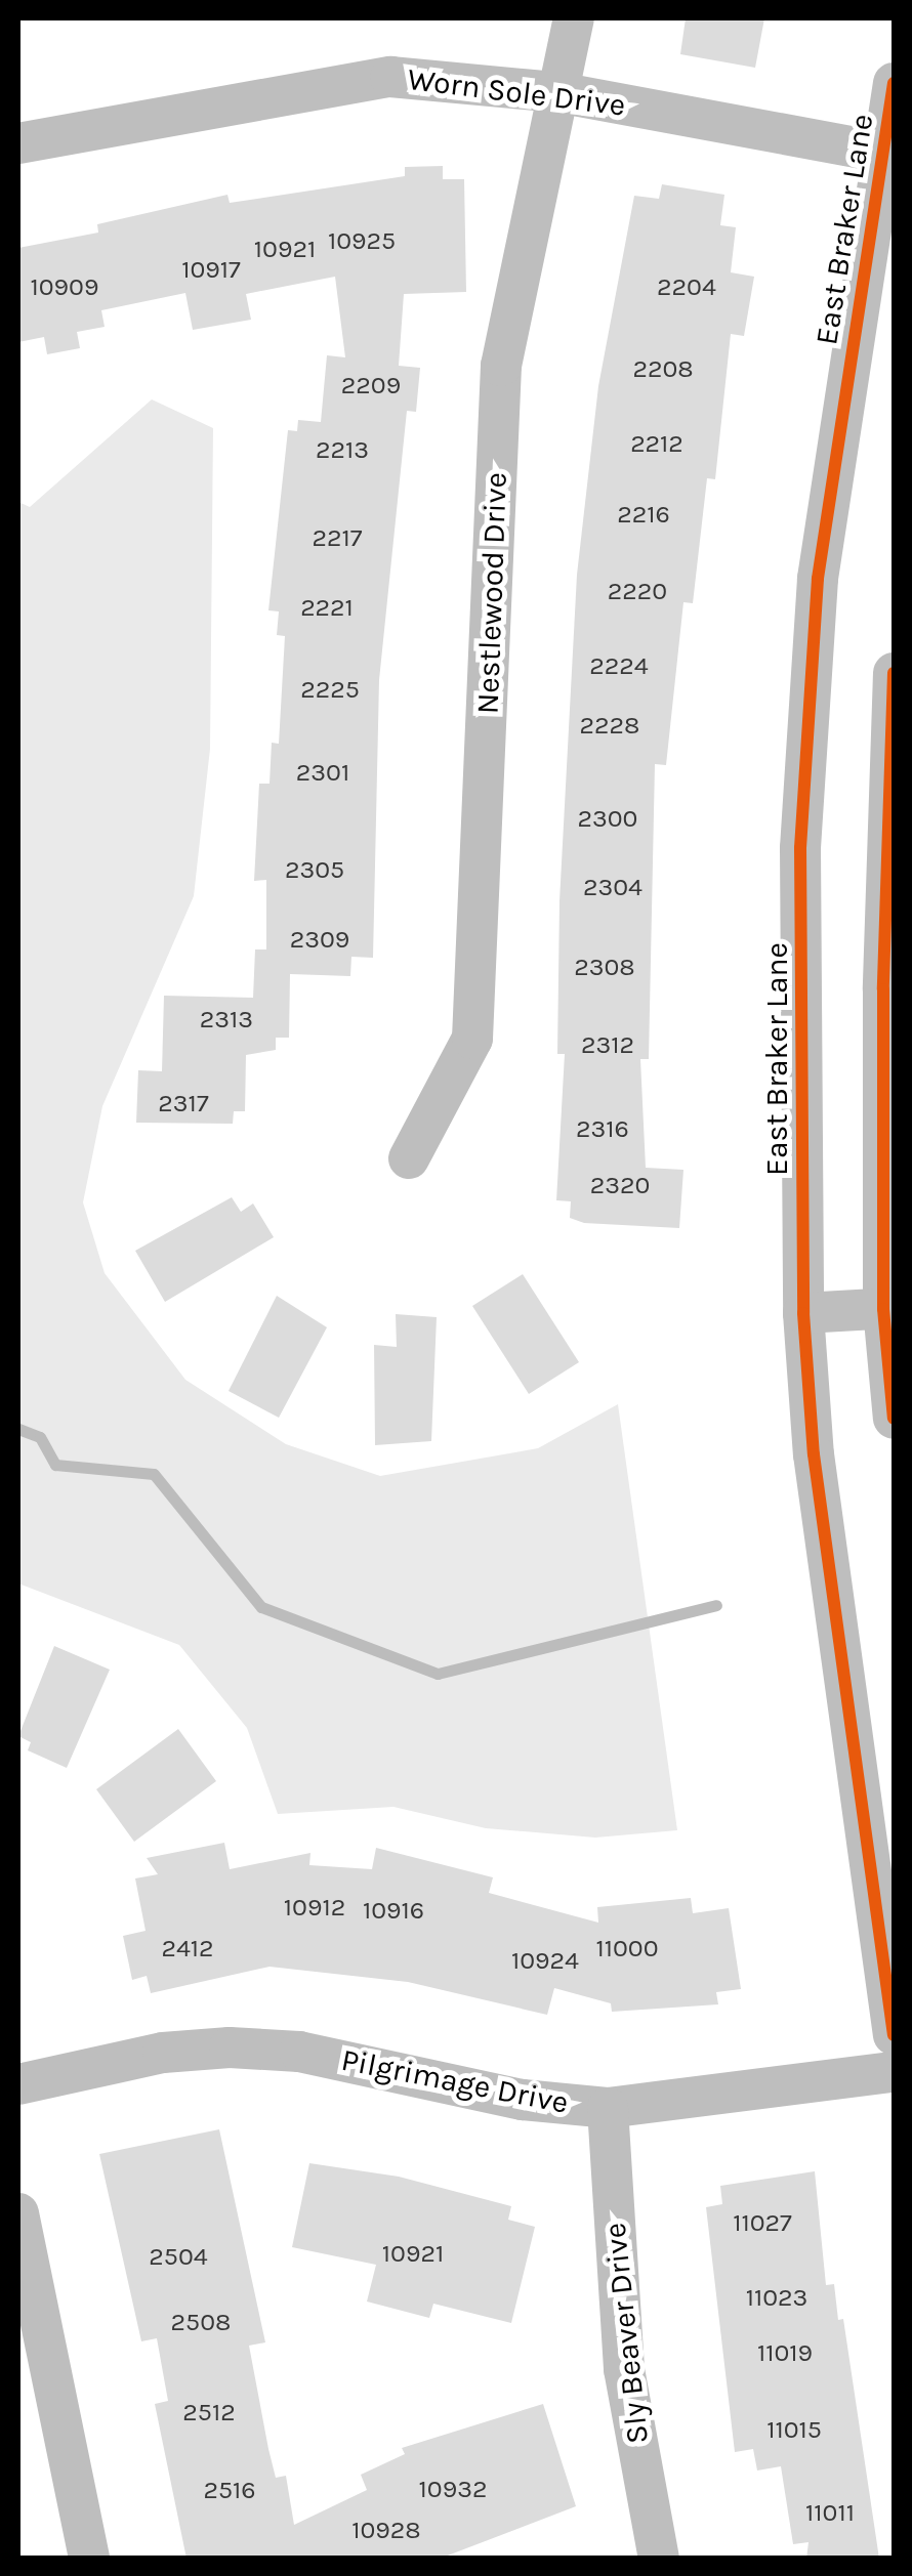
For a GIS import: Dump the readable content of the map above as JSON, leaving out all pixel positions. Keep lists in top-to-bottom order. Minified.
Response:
{"streets":{"street":["Worn Sole Drive","East Braker Lane","Nestlewood Drive","Pilgrimage Drive","Sly Beaver Drive"]},"crossings":[["Worn Sole Drive","East Braker Lane"],["Worn Sole Drive","Nestlewood Drive"],["Pilgrimage Drive","Sly Beaver Drive"]],"house_numbers":["10925","10921","10917","10909","2204","2208","2209","2212","2213","2216","2217","2220","2221","2224","2225","2228","2301","2300","2305","2304","2309","2308","2313","2312","2317","2316","2320","10912","10916","2412","11000","10924","11027","10921","2504","11023","2508","11019","2512","11015","10932","2516","11011","10928"]}
